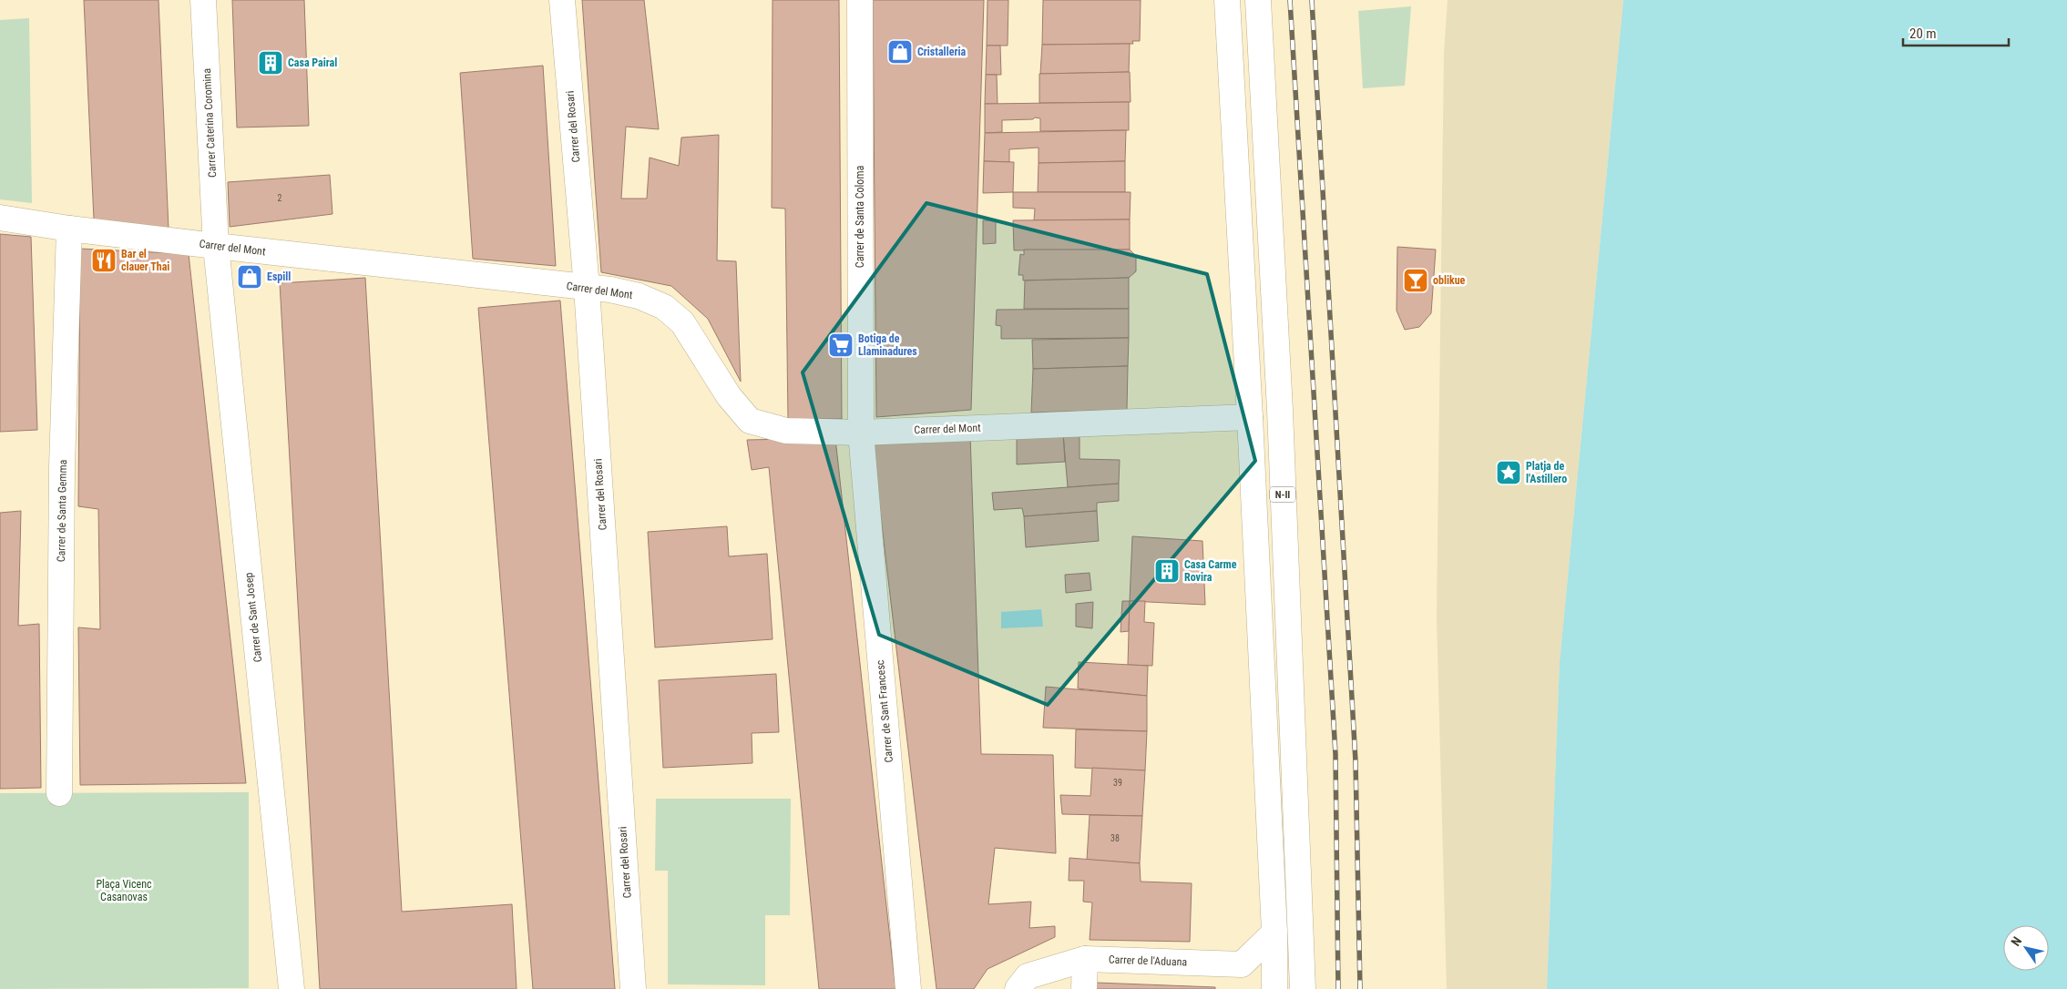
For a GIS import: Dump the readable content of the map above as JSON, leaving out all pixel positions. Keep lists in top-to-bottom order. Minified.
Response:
{"streets":{"street":["Carrer Caterina Coromina","Carrer del Rosari","Carrer de Santa Coloma","Carrer del Mont","N-II","Carrer de Santa Gemma","Carrer de Sant Josep","Carrer de Sant Francesc","Carrer de l'Aduana"]},"crossings":[["Carrer Caterina Coromina","Carrer del Mont"],["Carrer Caterina Coromina","Carrer de Sant Josep"],["Carrer del Rosari","Carrer del Mont"],["Carrer de Santa Coloma","Carrer del Mont"],["Carrer de Santa Coloma","Carrer de Sant Francesc"],["Carrer del Mont","N-II"],["Carrer del Mont","Carrer de Santa Gemma"],["Carrer del Mont","Carrer de Sant Josep"],["Carrer del Mont","Carrer de Sant Francesc"],["N-II","Carrer de l'Aduana"]],"parks":["Plaça Vicenc Casanovas"],"places":{"shop":["Cristalleria","Espill"],"building":["Casa Pairal","Casa Carme Rovira"],"restaurant":["Bar el clauer Thai"],"bar":["oblikue"],"supermarket":["Botiga de Llaminadures"],"place":["Platja de l'Astillero"]},"house_numbers":["2","39","38"],"scale_bar":"20 m","north":"top left"}
